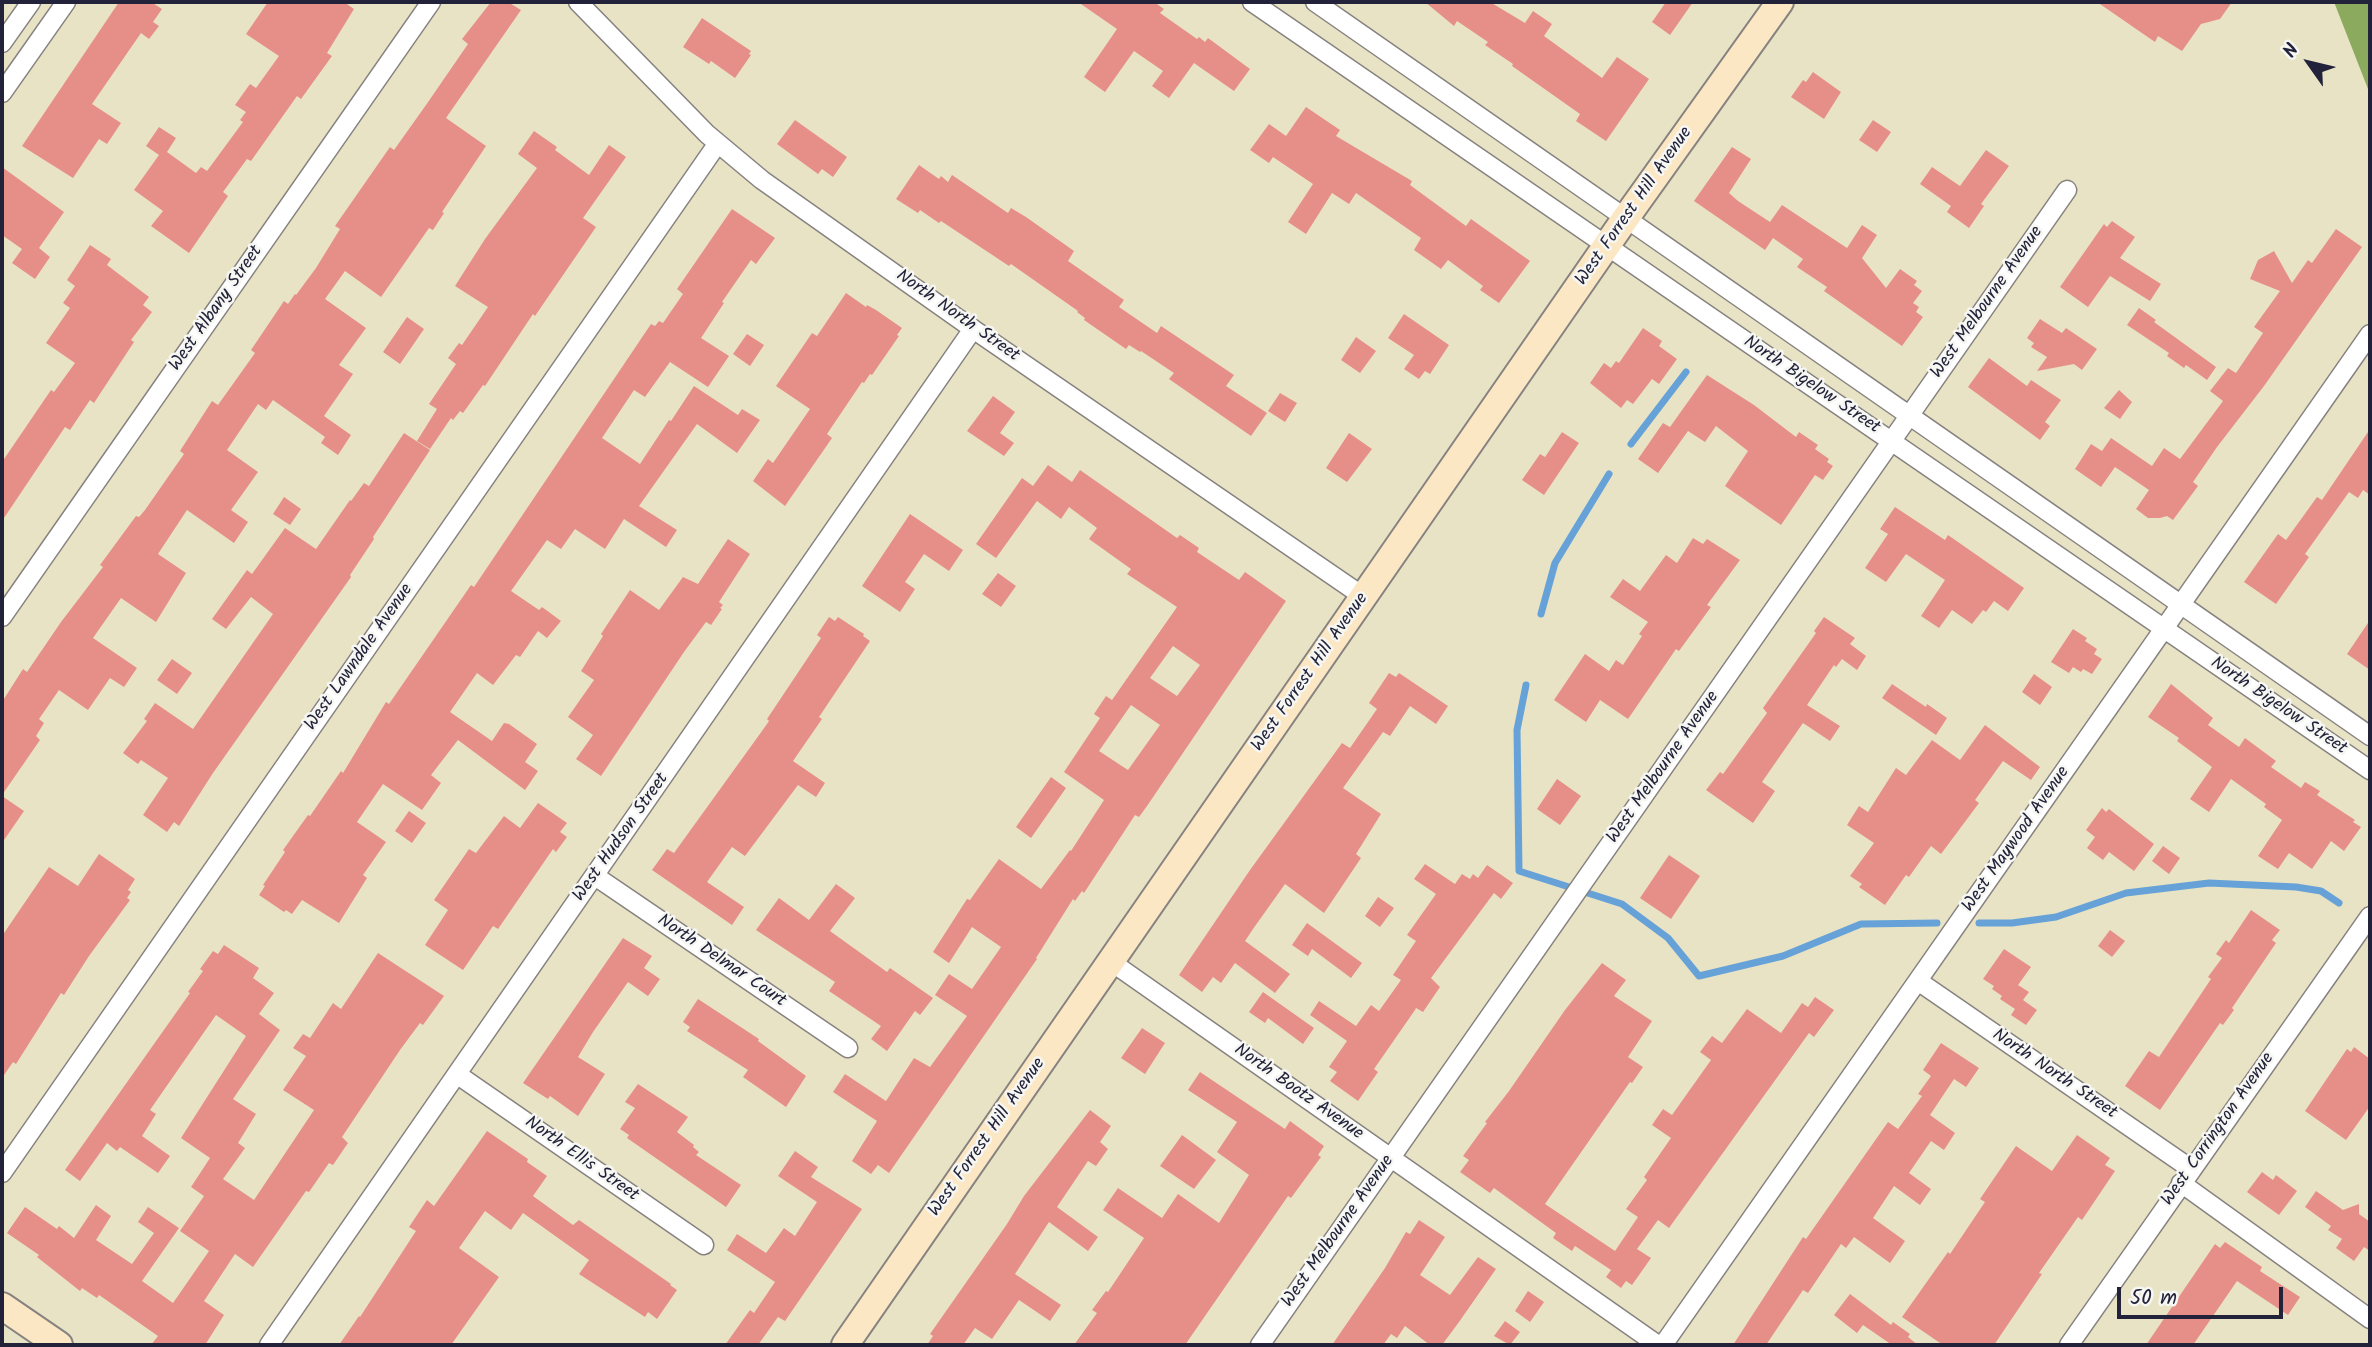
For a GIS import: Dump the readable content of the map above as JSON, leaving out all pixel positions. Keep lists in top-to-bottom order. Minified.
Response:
{"streets":{"main road":["West Forrest Hill Avenue"],"street":["West Melbourne Avenue","West Albany Street","North North Street","North Bigelow Street","West Lawndale Avenue","West Hudson Street","West Maywood Avenue","North Delmar Court","North Bootz Avenue","West Corrington Avenue","North Ellis Street"]},"crossings":[["West Forrest Hill Avenue","North North Street"],["West Forrest Hill Avenue","North Bigelow Street"],["West Forrest Hill Avenue","North Bootz Avenue"],["West Melbourne Avenue","North Bigelow Street"],["West Melbourne Avenue","North Bootz Avenue"],["North North Street","West Lawndale Avenue"],["North North Street","West Hudson Street"],["North North Street","West Maywood Avenue"],["North North Street","West Corrington Avenue"],["North Bigelow Street","West Maywood Avenue"],["West Hudson Street","North Delmar Court"],["West Hudson Street","North Ellis Street"],["West Maywood Avenue","North Bootz Avenue"]],"scale_bar":"50 m","north":"top left"}
